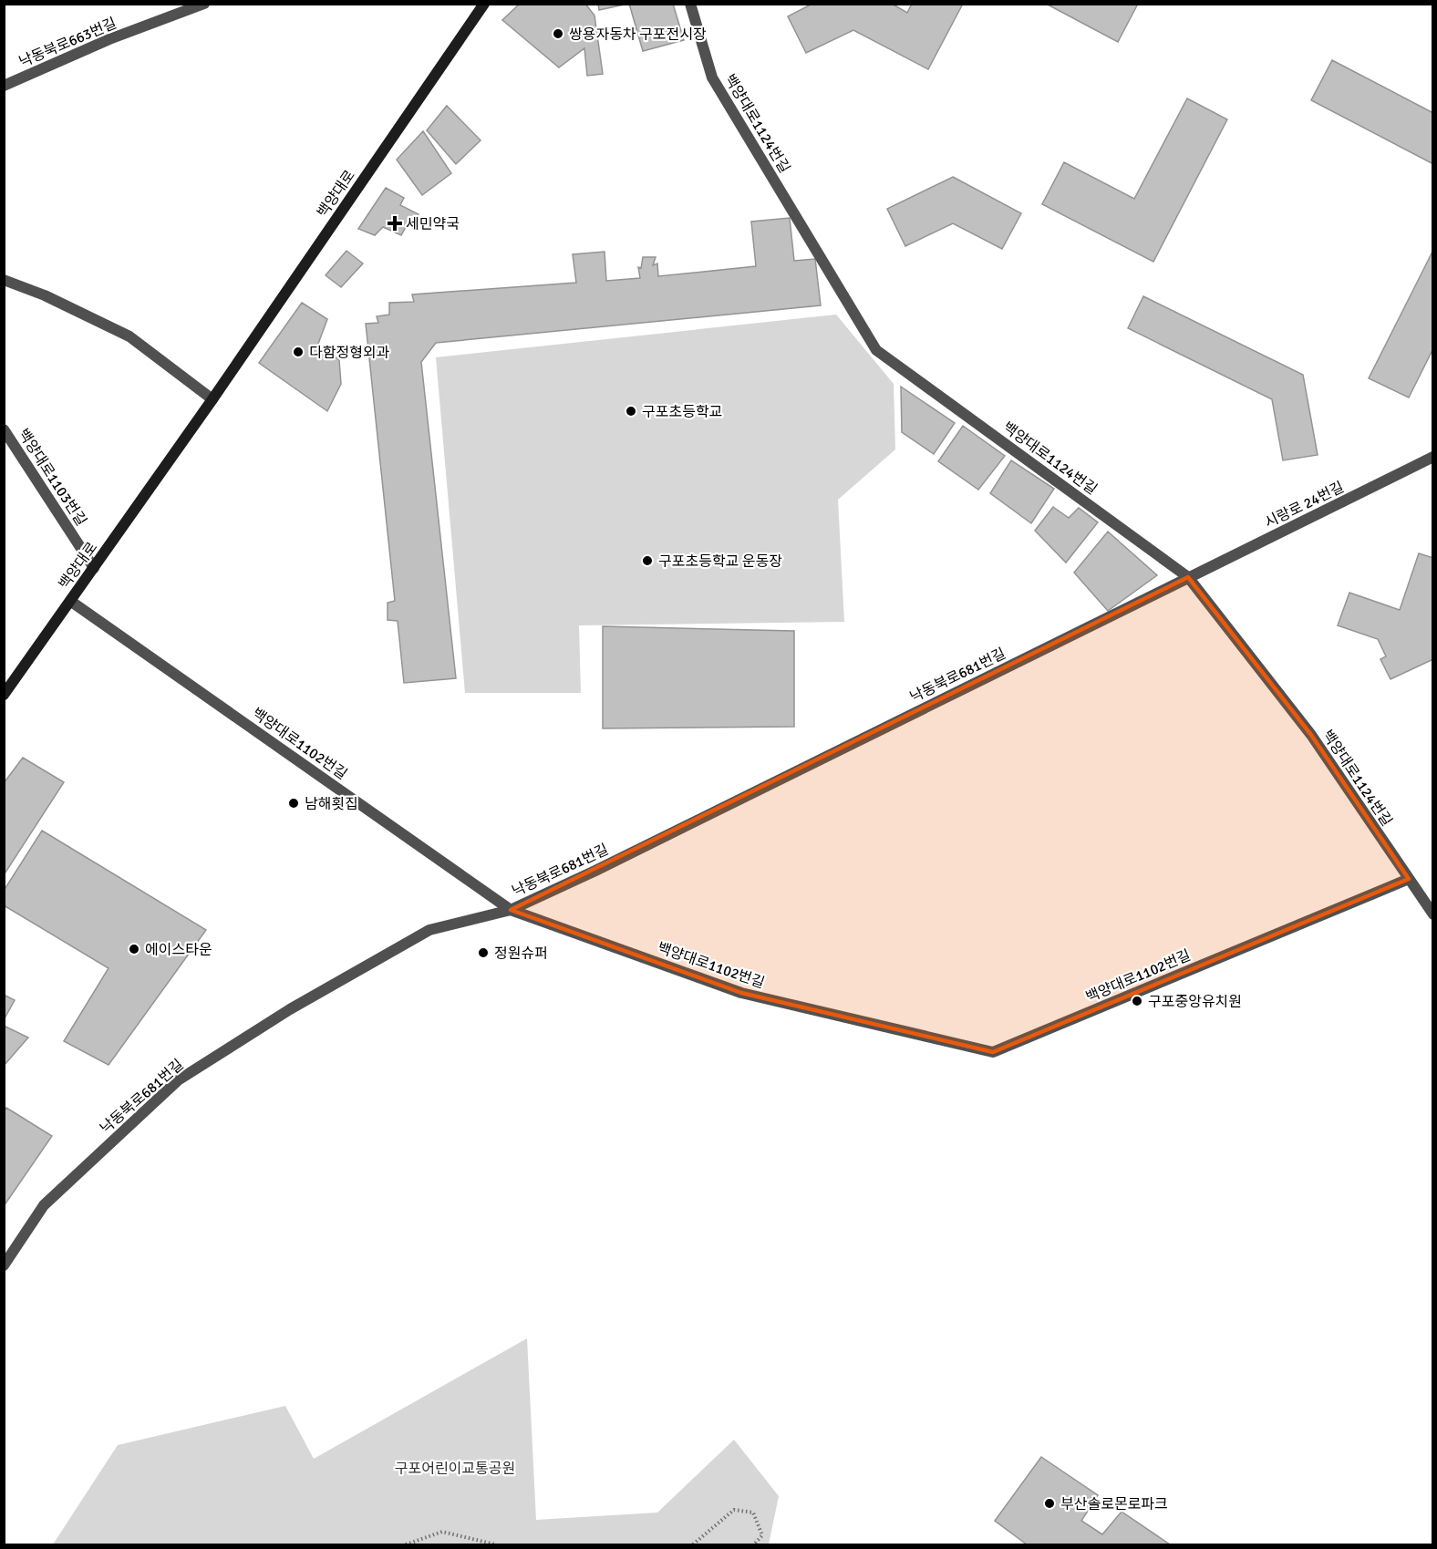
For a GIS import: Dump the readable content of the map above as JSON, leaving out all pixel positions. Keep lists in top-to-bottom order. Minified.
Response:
{"streets":{"main road":["백양대로"],"street":["낙동북로663번길","백양대로1124번길","백양대로1103번길","시랑로 24번길","낙동북로681번길","백양대로1102번길"]},"crossings":[["백양대로1124번길","시랑로 24번길"],["백양대로1124번길","낙동북로681번길"],["백양대로1124번길","백양대로1102번길"],["백양대로","백양대로1103번길"],["백양대로","백양대로1102번길"],["시랑로 24번길","낙동북로681번길"],["낙동북로681번길","백양대로1102번길"]],"parks":["구포어린이교통공원"],"places":{"other":["쌍용자동차 구포전시장","다함정형외과","구포초등학교","구포초등학교 운동장","남해횟집","에이스타운","정원슈퍼","구포중앙유치원","부산솔로몬로파크"],"health":["세민약국"]}}
